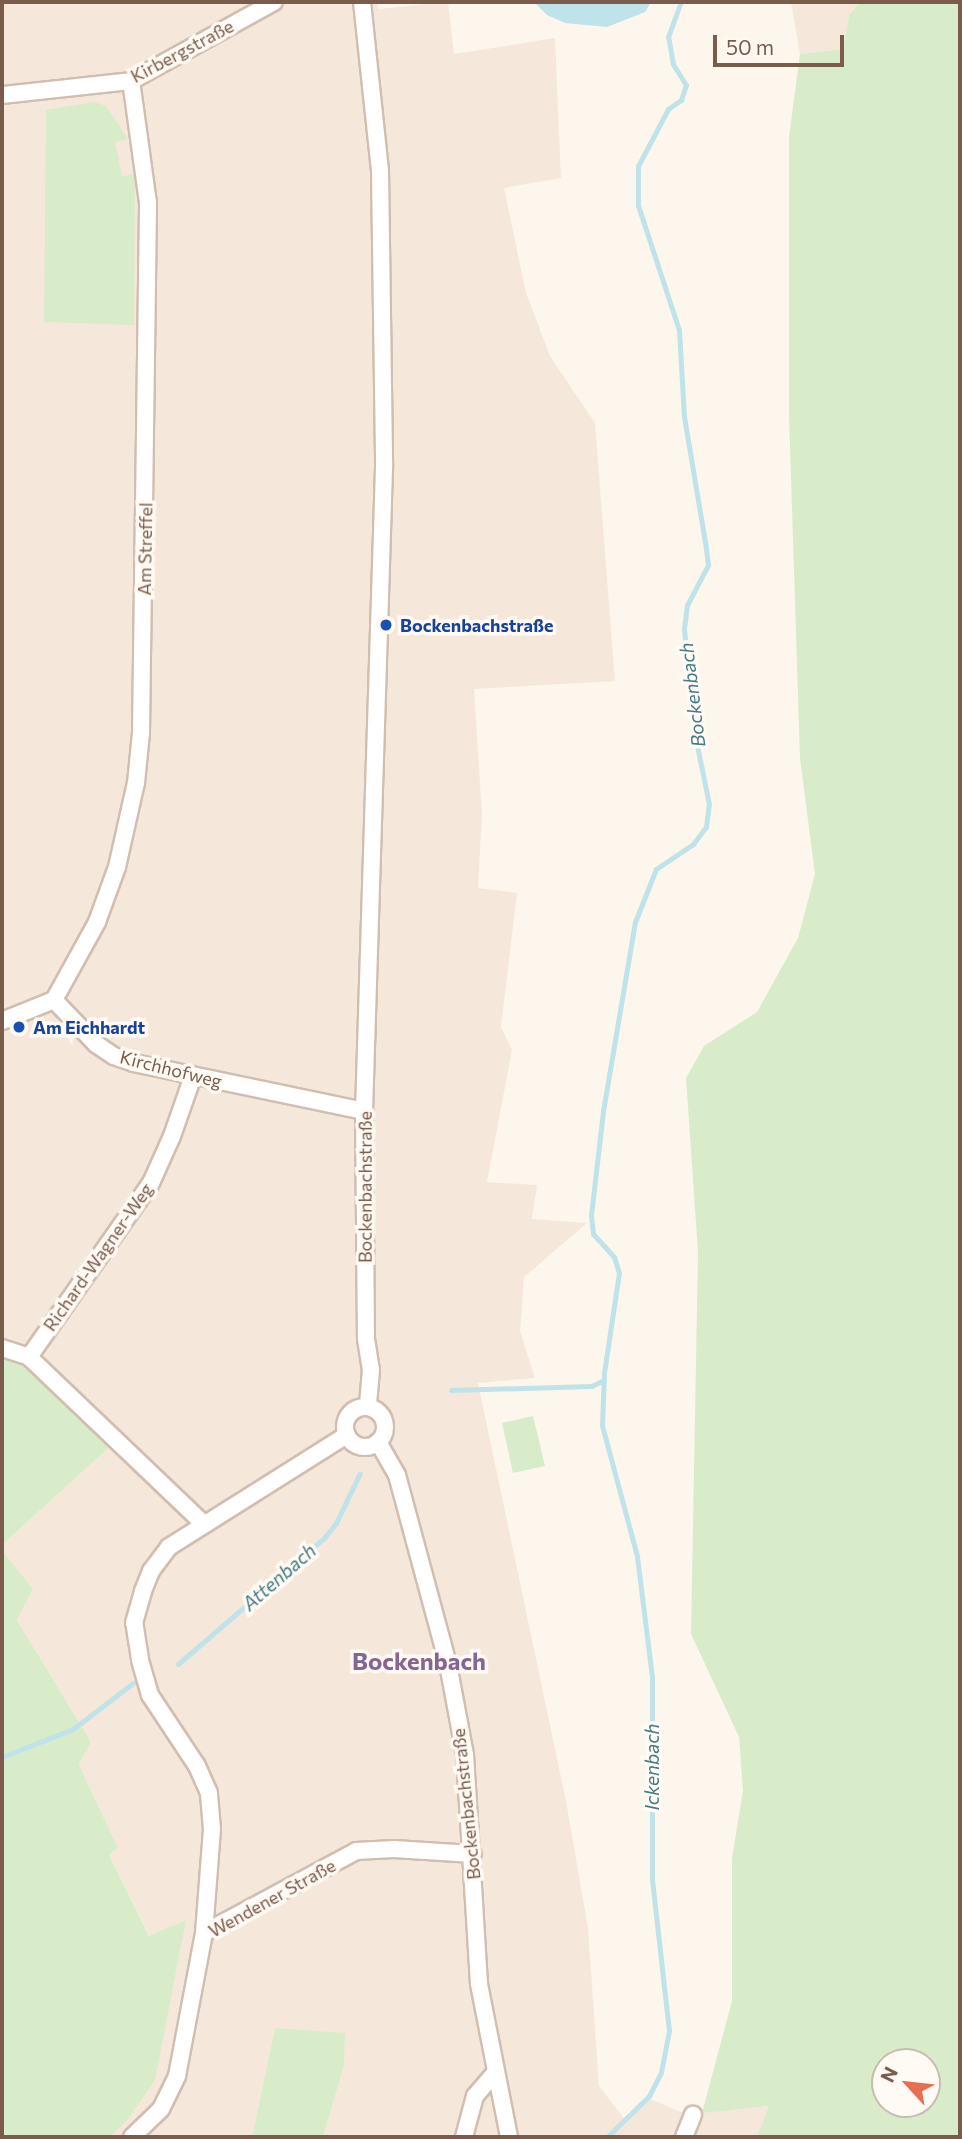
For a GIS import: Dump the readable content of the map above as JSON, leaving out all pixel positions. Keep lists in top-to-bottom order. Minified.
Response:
{"streets":{"street":["Kirbergstraße","Am Streffel","Kirchhofweg","Bockenbachstraße","Richard-Wagner-Weg","Wendener Straße"]},"crossings":[["Kirbergstraße","Am Streffel"],["Am Streffel","Kirchhofweg"],["Kirchhofweg","Bockenbachstraße"],["Kirchhofweg","Richard-Wagner-Weg"],["Bockenbachstraße","Wendener Straße"]],"districts":["Bockenbach"],"water":["Bockenbach","Attenbach","Ickenbach"],"places":["Bockenbachstraße","Am Eichhardt"],"scale_bar":"50 m","north":"top left"}
